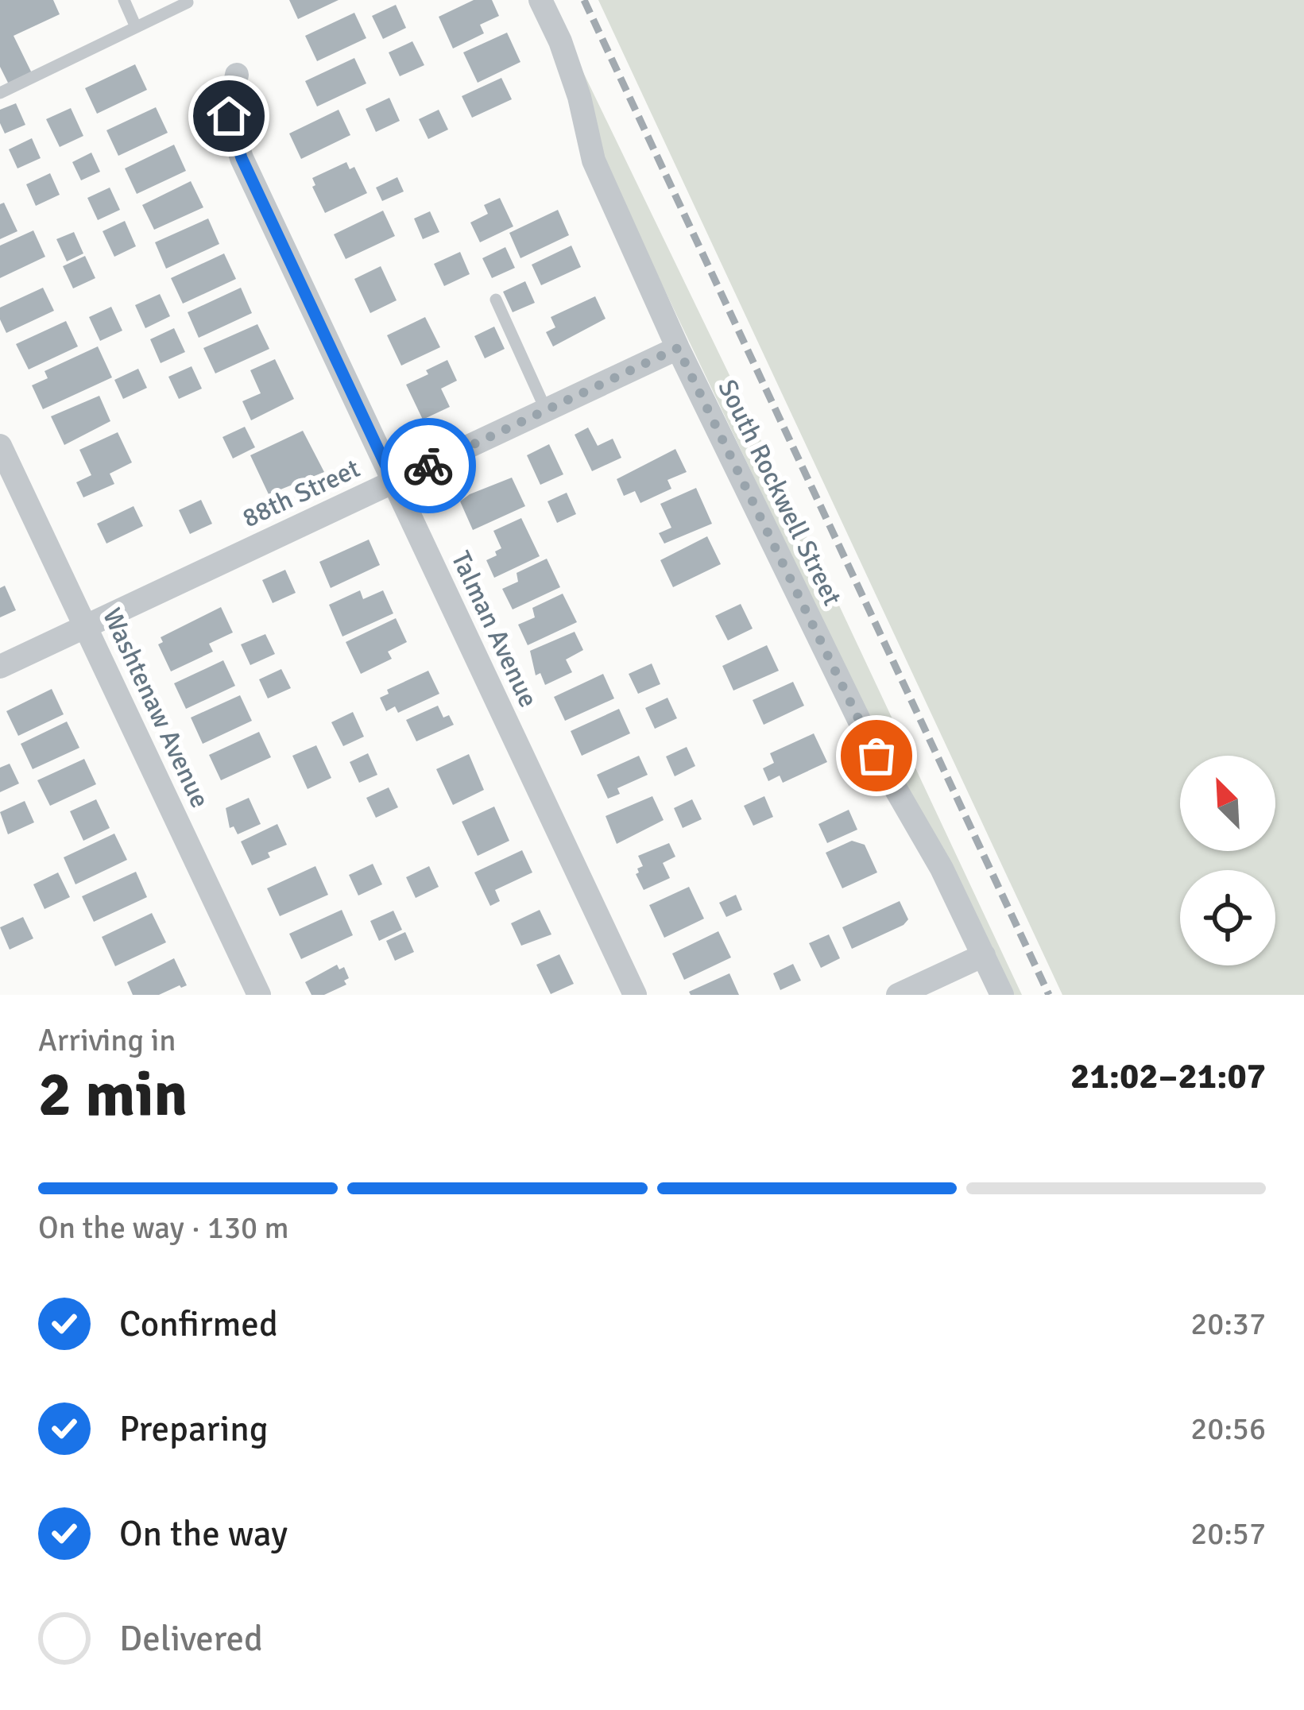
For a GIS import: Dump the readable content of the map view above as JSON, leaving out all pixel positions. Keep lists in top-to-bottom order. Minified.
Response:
{"streets":{"street":["South Rockwell Street","88th Street","Talman Avenue","Washtenaw Avenue"]},"crossings":[["South Rockwell Street","88th Street"],["88th Street","Talman Avenue"],["88th Street","Washtenaw Avenue"]],"north":"top left","page":{"heading":["2 min","Arriving in","21:02–21:07"],"bar":"On the way · 130 m","list":[["Confirmed","20:37"],["Preparing","20:56"],["On the way","20:57"],"Delivered"]}}
